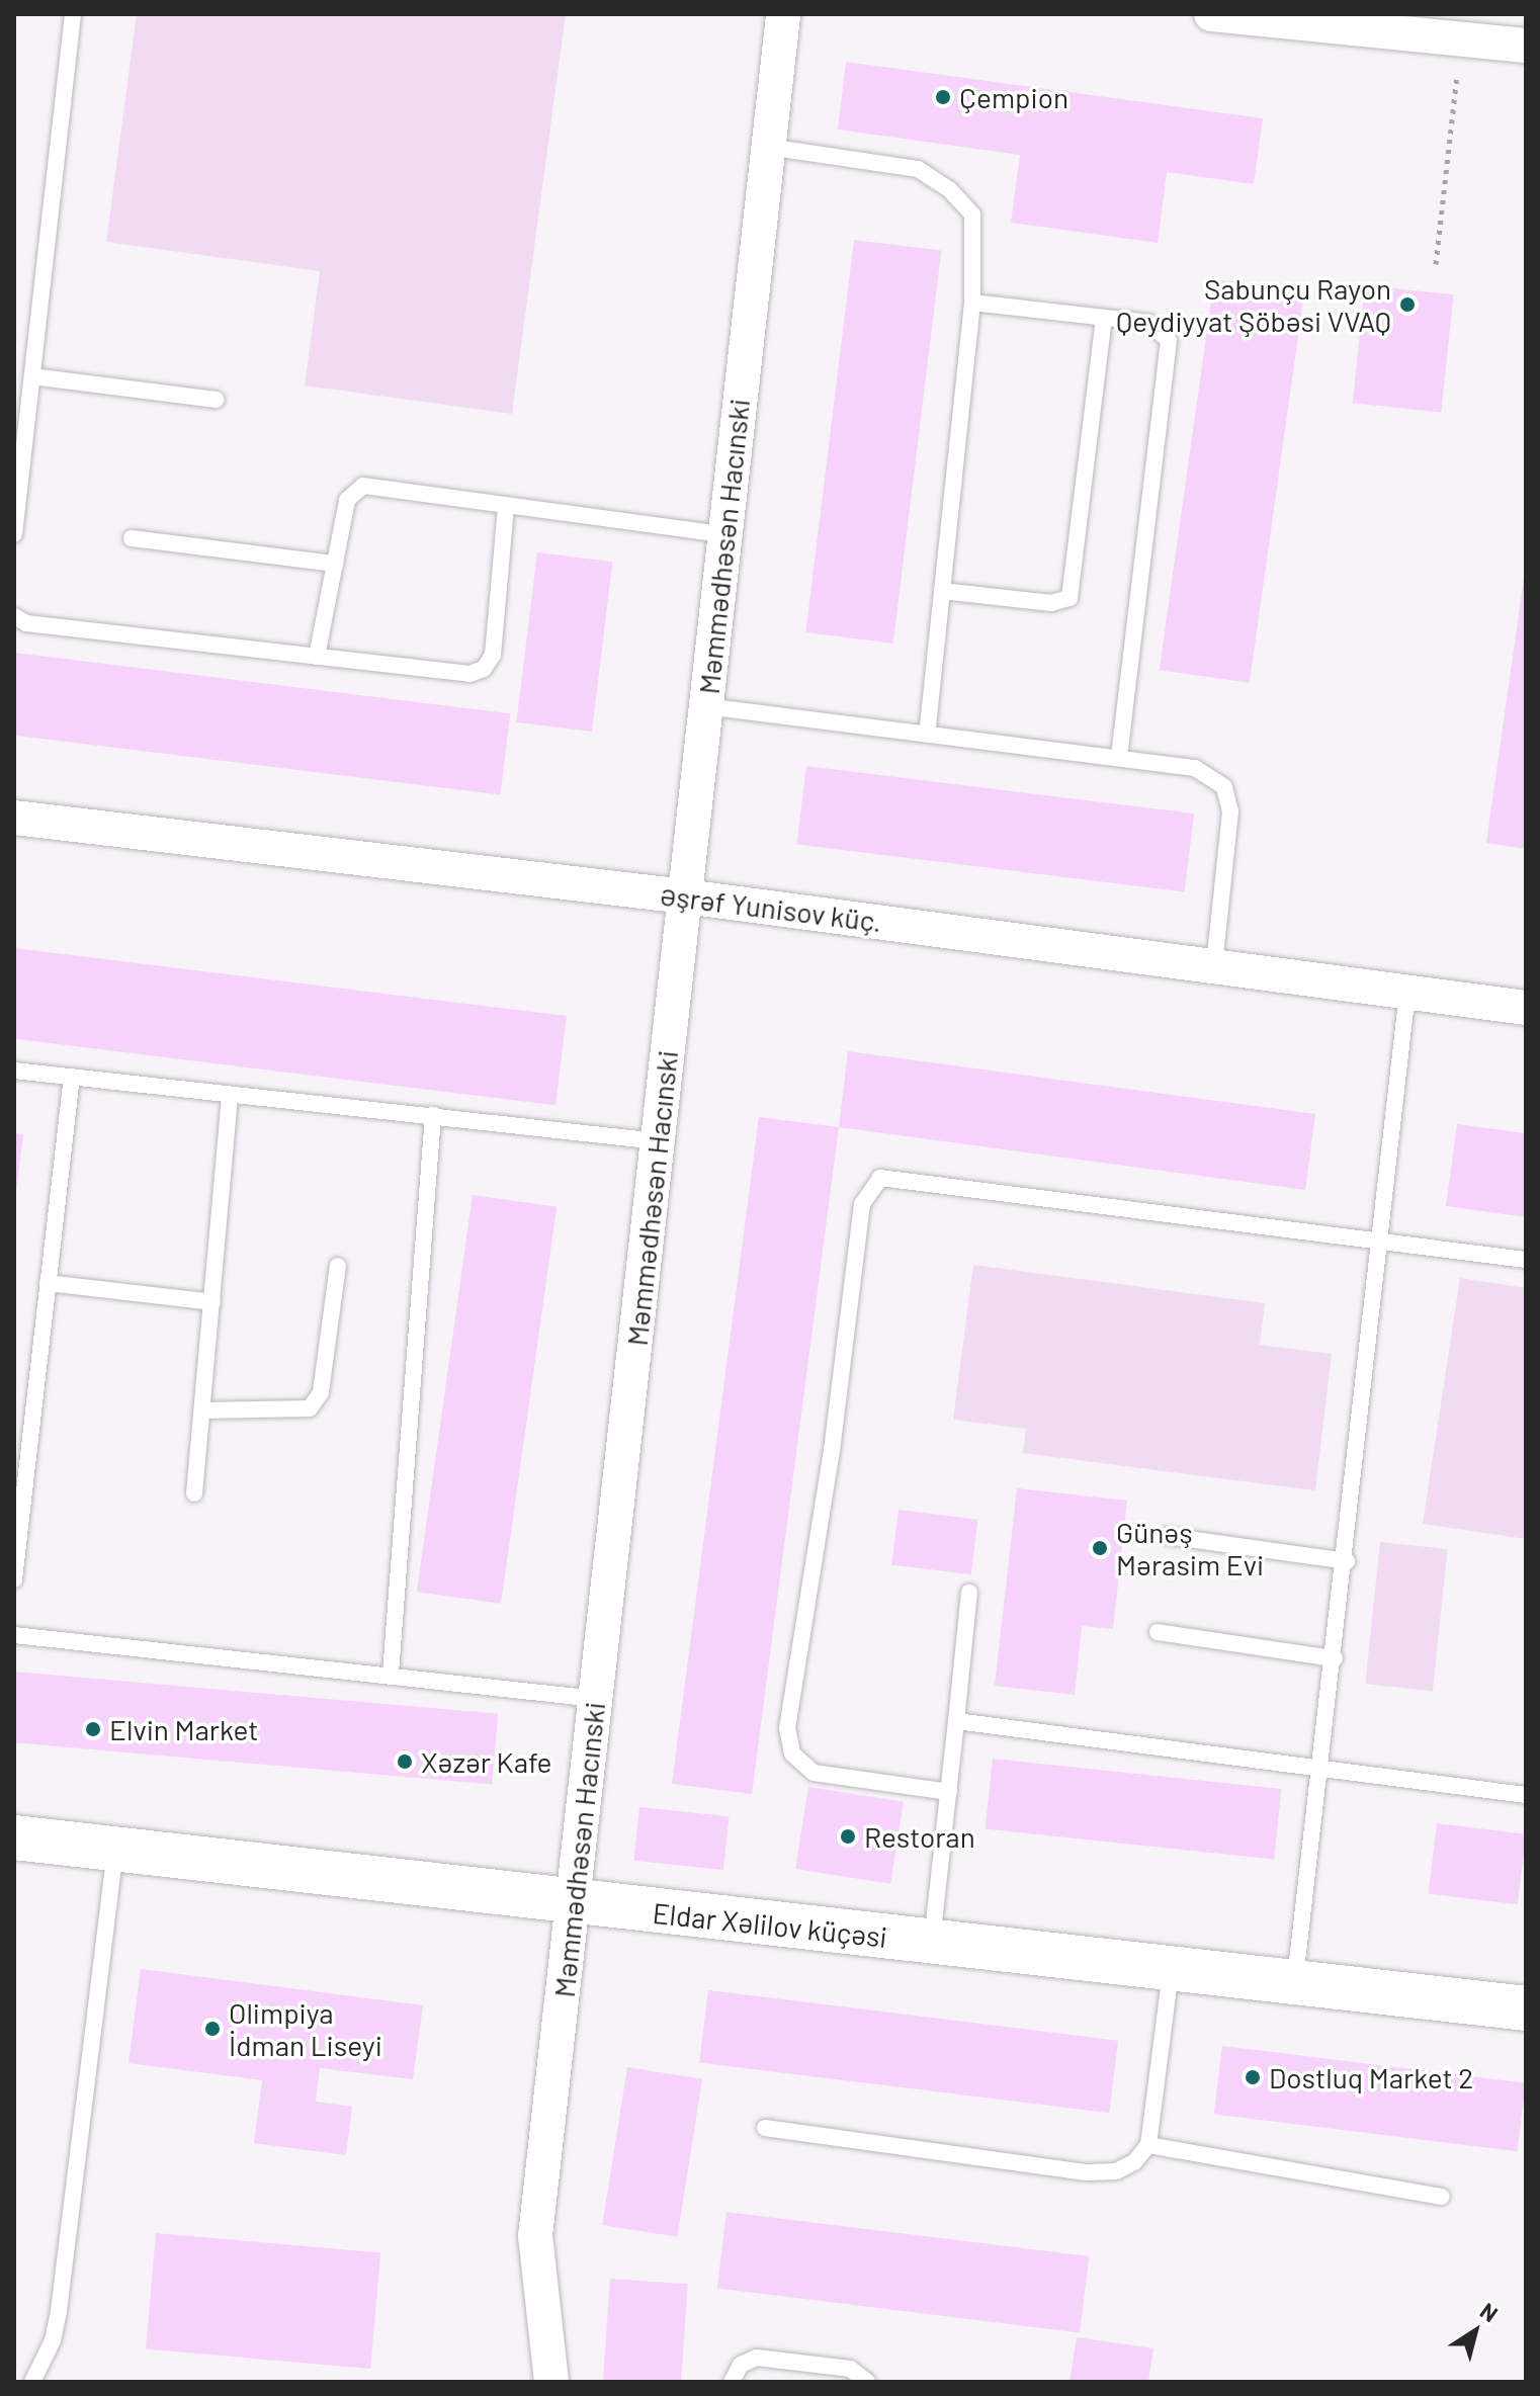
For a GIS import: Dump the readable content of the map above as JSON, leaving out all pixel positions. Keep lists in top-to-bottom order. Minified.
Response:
{"streets":{"street":["Məmmədhəsən Hacınski","Əşrəf Yunisov küç.","Eldar Xəlilov küçəsi"]},"crossings":[["Məmmədhəsən Hacınski","Əşrəf Yunisov küç."],["Məmmədhəsən Hacınski","Eldar Xəlilov küçəsi"]],"places":["Çempion","Sabunçu Rayon Qeydiyyat Şöbəsi VVAQ","Günəş Mərasim Evi","Elvin Market","Xəzər Kafe","Restoran","Olimpiya İdman Liseyi","Dostluq Market 2"],"north":"top right"}
